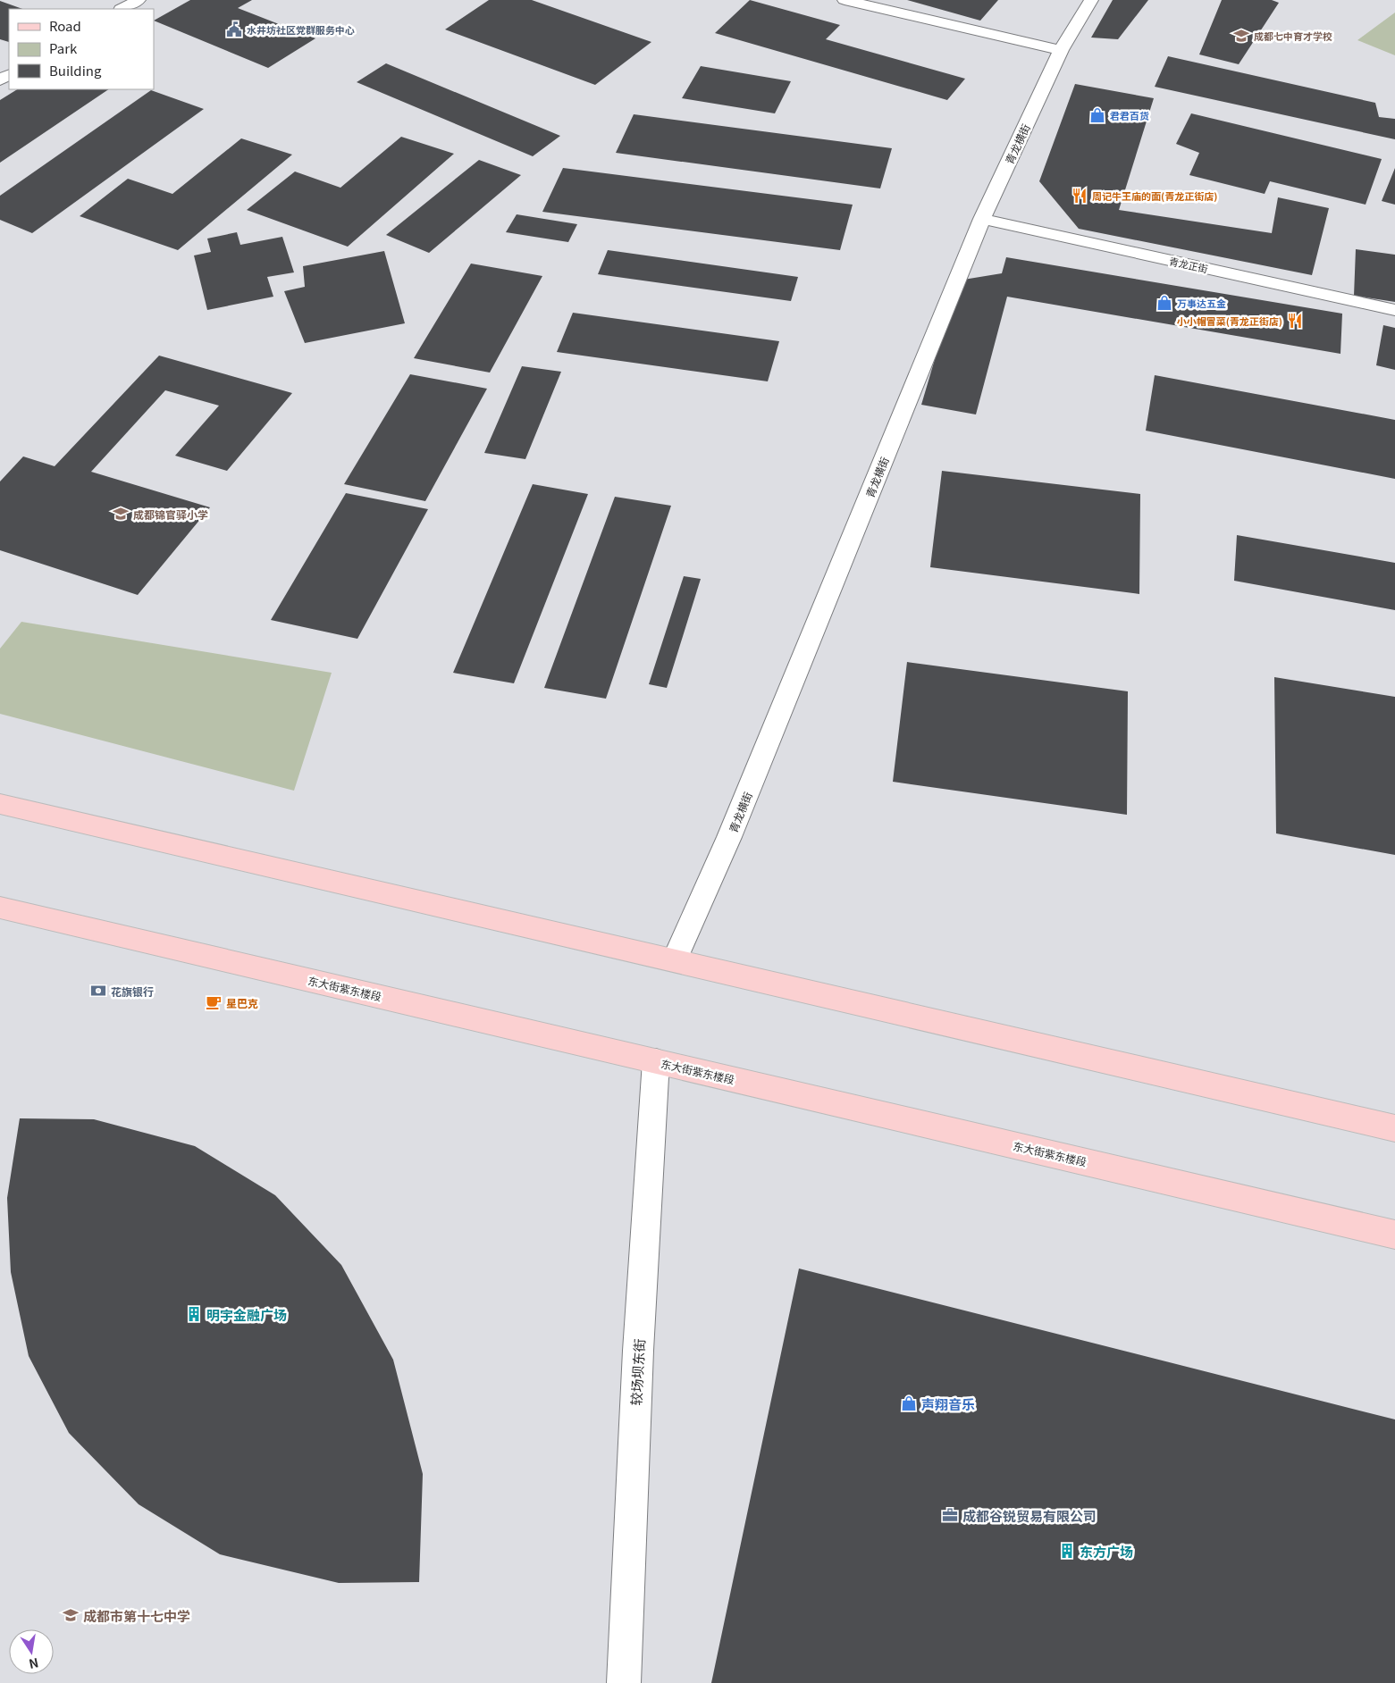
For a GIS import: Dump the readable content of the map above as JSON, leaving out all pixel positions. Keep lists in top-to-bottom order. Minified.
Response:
{"streets":{"main road":["东大街紫东楼段"],"street":["青龙横街","青龙正街","较场坝东街"]},"crossings":[["青龙横街","青龙正街"],["东大街紫东楼段","较场坝东街"]],"places":{"public building":["水井坊社区党群服务中心"],"school or university":["成都七中育才学校","成都锦官驿小学","成都市第十七中学"],"shop":["君君百货","万事达五金","声翔音乐"],"restaurant":["周记牛王庙的面(青龙正街店)","小小帽冒菜(青龙正街店)"],"bank":["花旗银行"],"cafe":["星巴克"],"building":["明宇金融广场","东方广场"],"office":["成都谷锐贸易有限公司"]},"legend":["Road","Park","Building"],"north":"bottom"}
